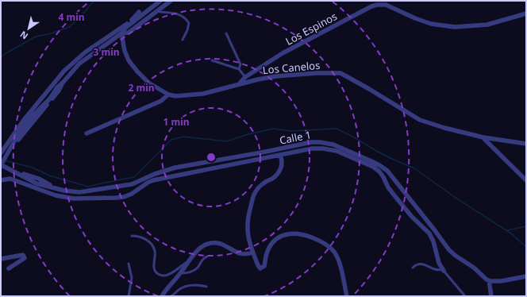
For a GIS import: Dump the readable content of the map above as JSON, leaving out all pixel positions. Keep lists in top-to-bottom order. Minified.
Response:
{"streets":{"street":["Los Espinos","Los Canelos","Calle 1"]},"crossings":[["Los Espinos","Los Canelos"]],"north":"bottom left","rings":["4 min","3 min","2 min","1 min"]}
